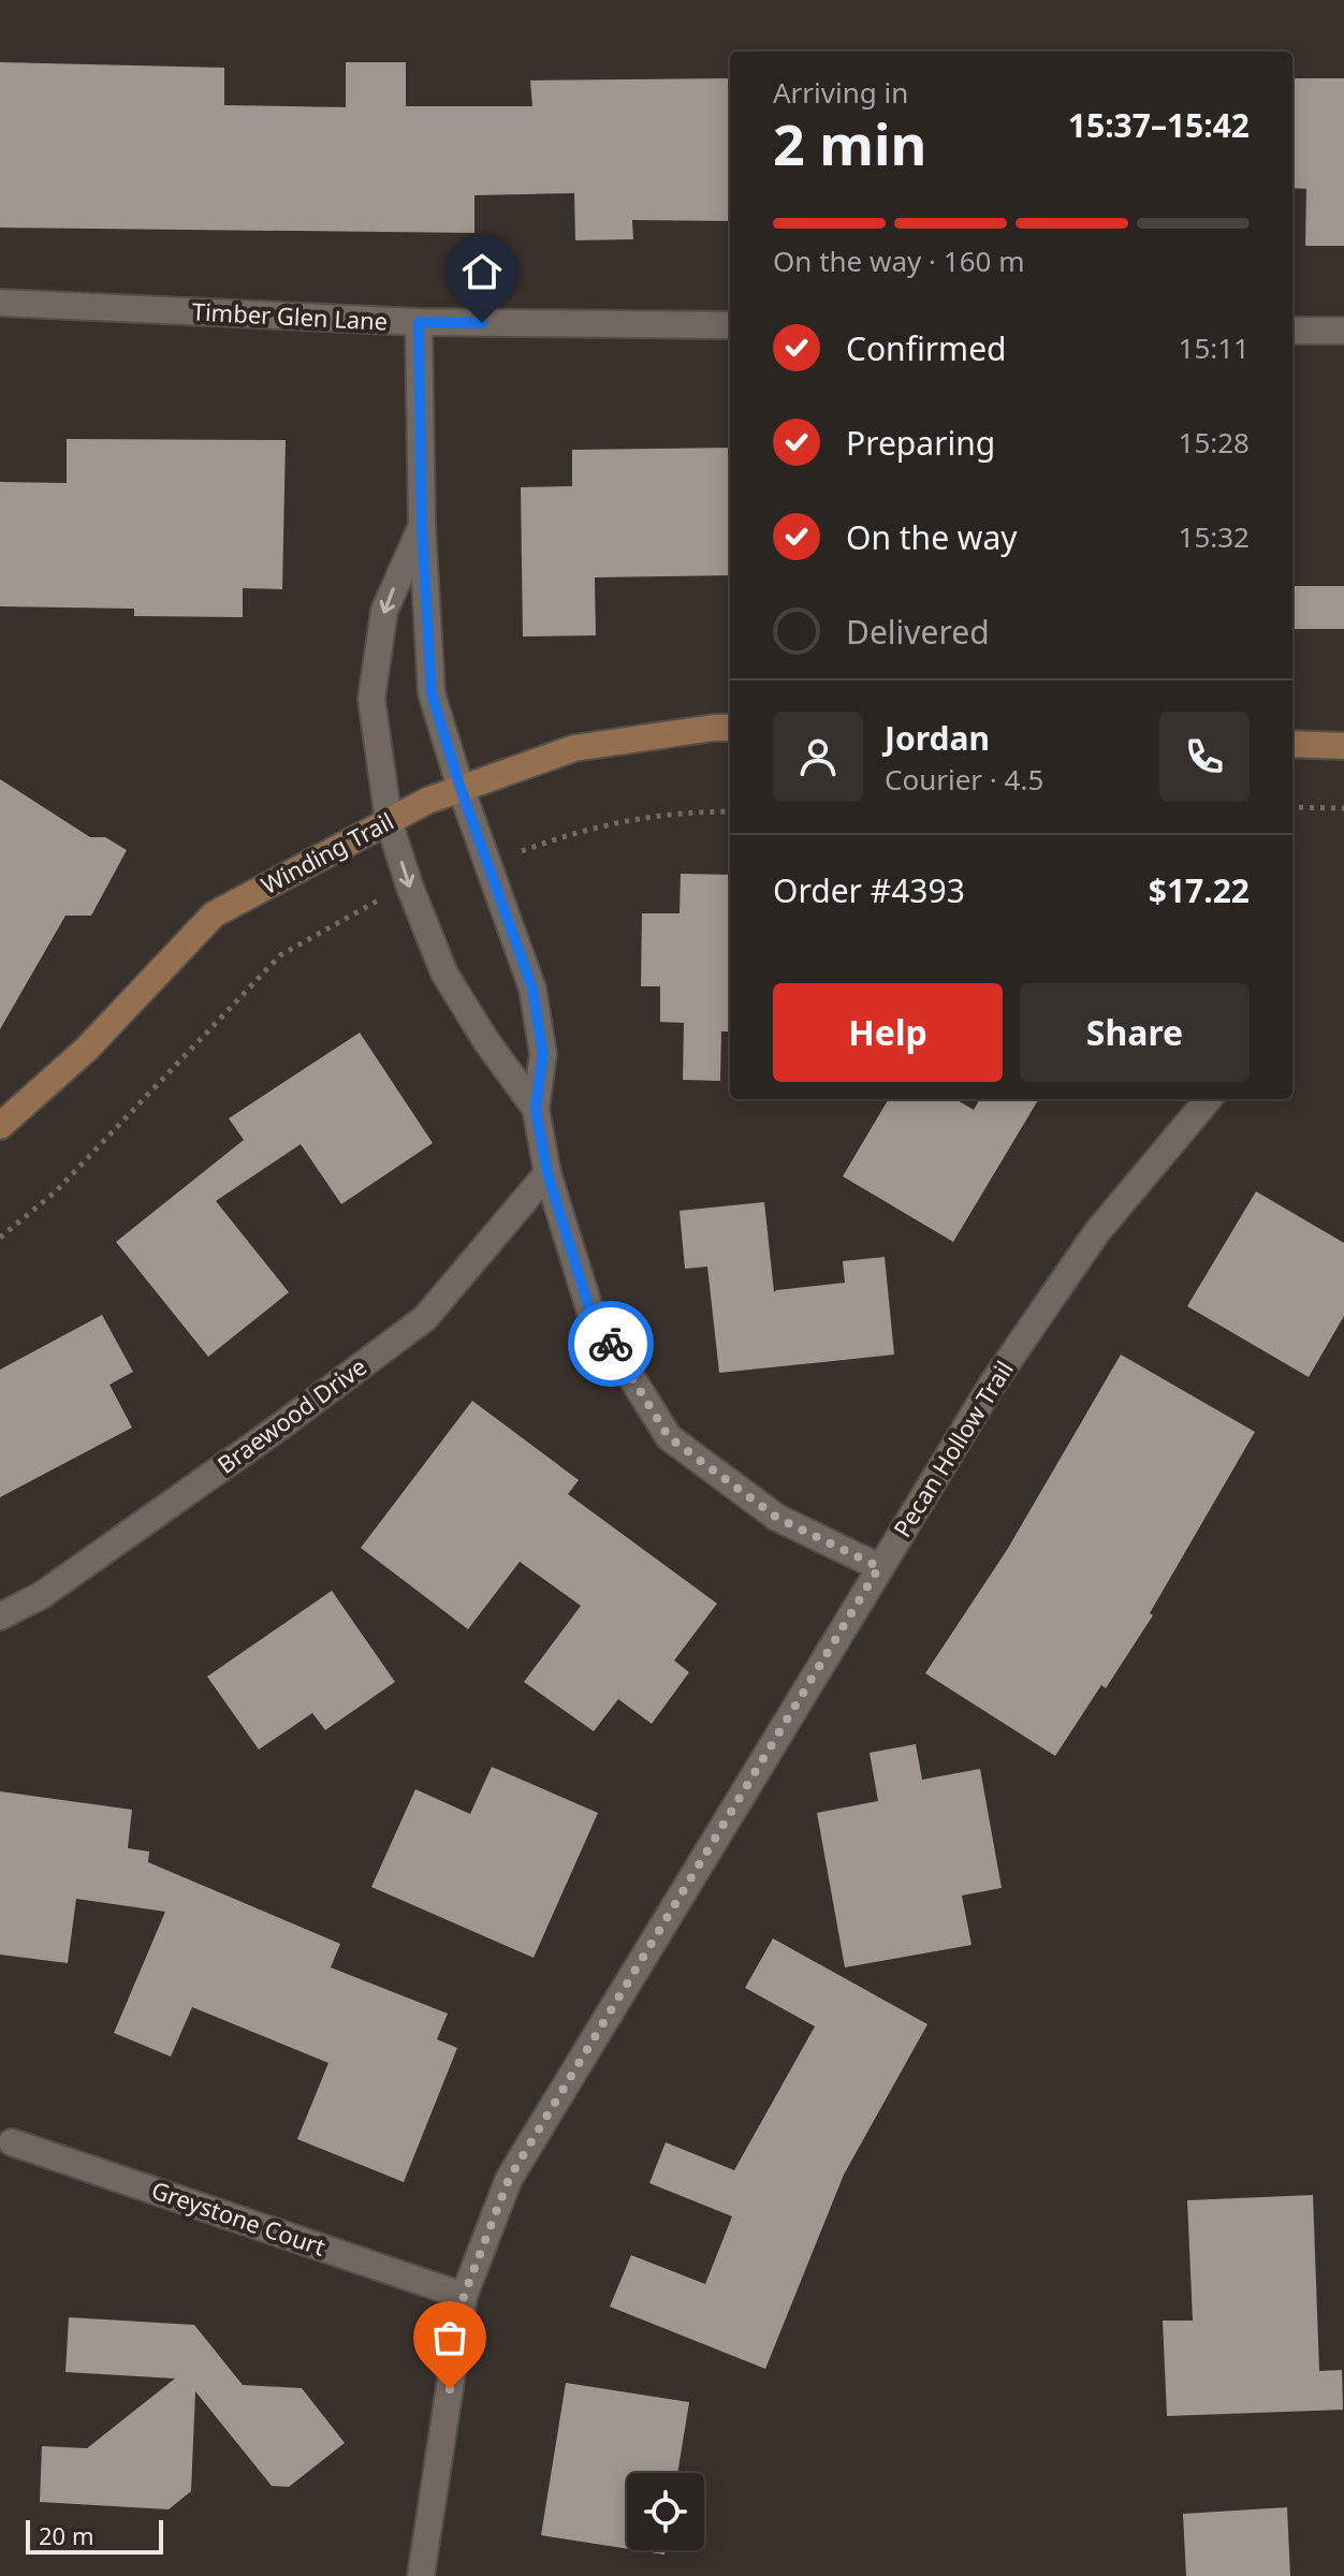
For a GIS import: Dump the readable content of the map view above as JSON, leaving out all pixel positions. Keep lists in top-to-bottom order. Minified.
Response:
{"streets":{"street":["Timber Glen Lane","Winding Trail","Braewood Drive","Pecan Hollow Trail","Greystone Court"]},"crossings":[["Pecan Hollow Trail","Greystone Court"]],"scale_bar":"20 m","page":{"heading":["2 min","Arriving in","15:37–15:42"],"panel":["Jordan","Courier · 4.5","Order #4393","$17.22"],"bar":"On the way · 160 m","list":[["Confirmed","15:11"],["Preparing","15:28"],["On the way","15:32"],"Delivered"],"buttons":["Help","Share"],"scale":"20 m"}}
